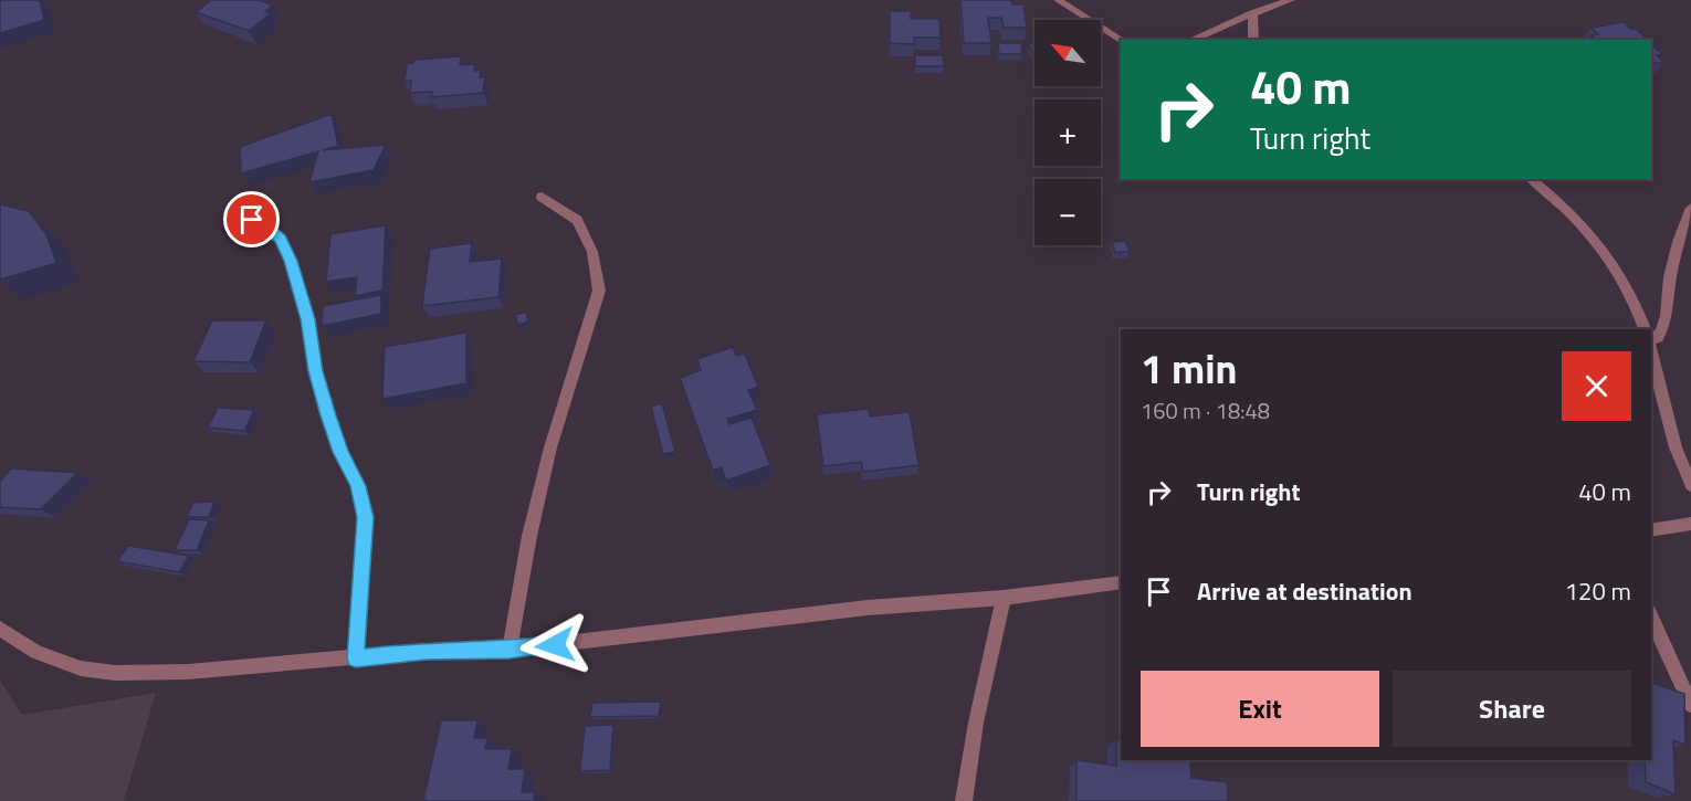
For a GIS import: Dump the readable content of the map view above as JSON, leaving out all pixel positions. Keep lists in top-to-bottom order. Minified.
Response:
{"north":"top left","page":{"map_buttons":["+","−"],"turn":["40 m","Turn right"],"heading":["1 min","160 m · 18:48"],"list":[{"name":"Turn right","value":"40 m"},{"name":"Arrive at destination","value":"120 m"}],"buttons":["Exit","Share"]}}
